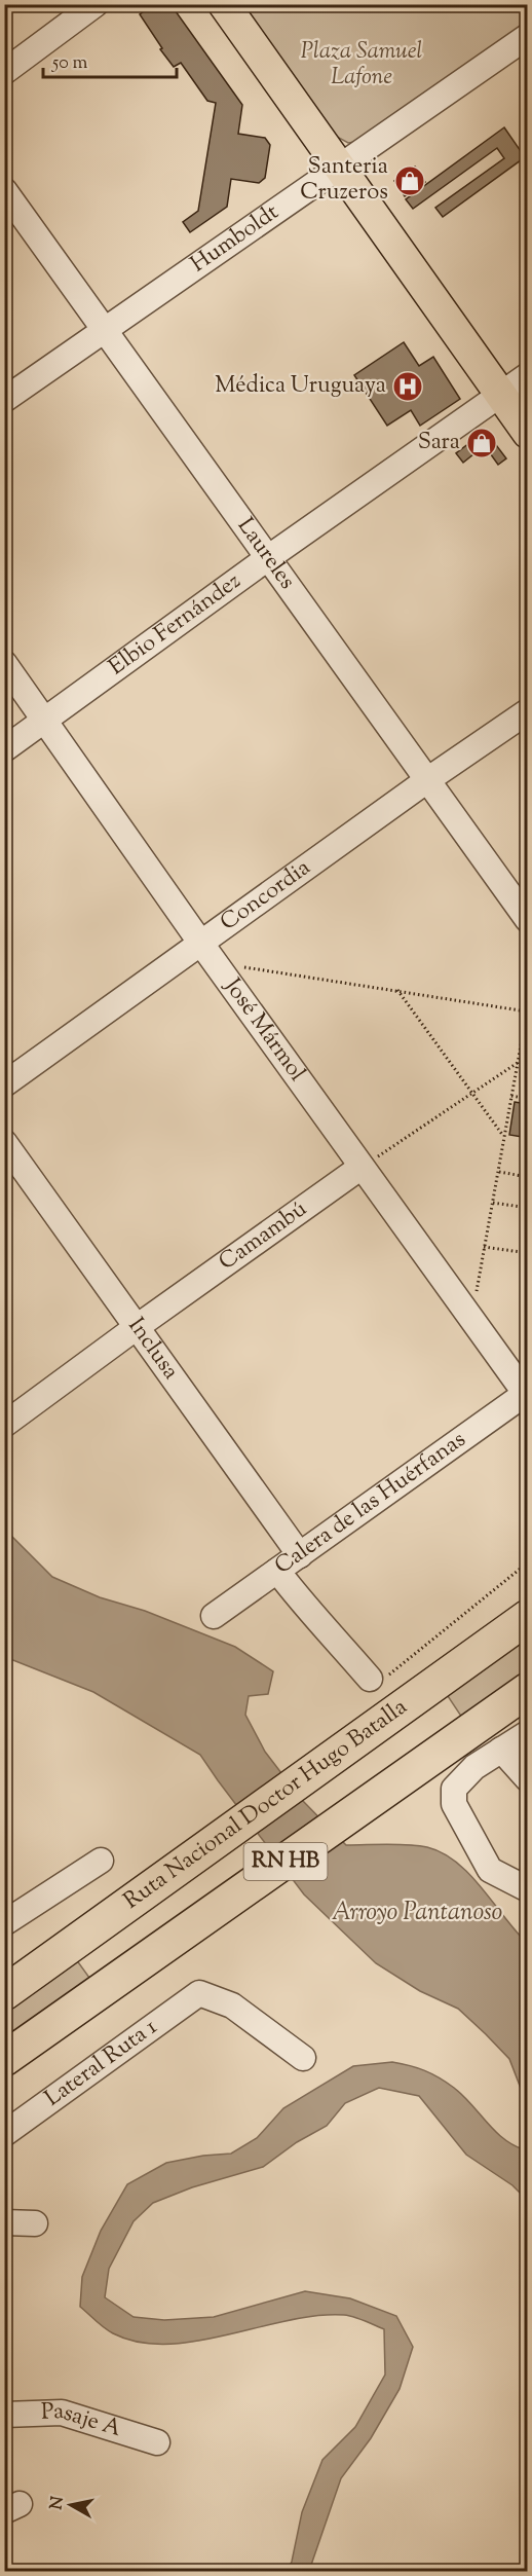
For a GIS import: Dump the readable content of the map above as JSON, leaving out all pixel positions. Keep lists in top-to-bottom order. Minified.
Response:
{"streets":{"highway":["Ruta Nacional Doctor Hugo Batalla","RN HB"],"street":["Humboldt","Laureles","Elbio Fernández","Concordia","José Mármol","Camambú","Inclusa","Calera de las Huérfanas","Lateral Ruta 1","Pasaje A"]},"crossings":[["Humboldt","Laureles"],["Laureles","Elbio Fernández"],["Laureles","Concordia"],["Elbio Fernández","José Mármol"],["Concordia","José Mármol"],["José Mármol","Camambú"],["José Mármol","Calera de las Huérfanas"],["Camambú","Inclusa"],["Inclusa","Calera de las Huérfanas"]],"water":["Arroyo Pantanoso"],"parks":["Plaza Samuel Lafone"],"places":{"shop":["Santeria Cruzeros","Sara"],"hospital":["Médica Uruguaya"]},"scale_bar":"50 m","north":"left"}
